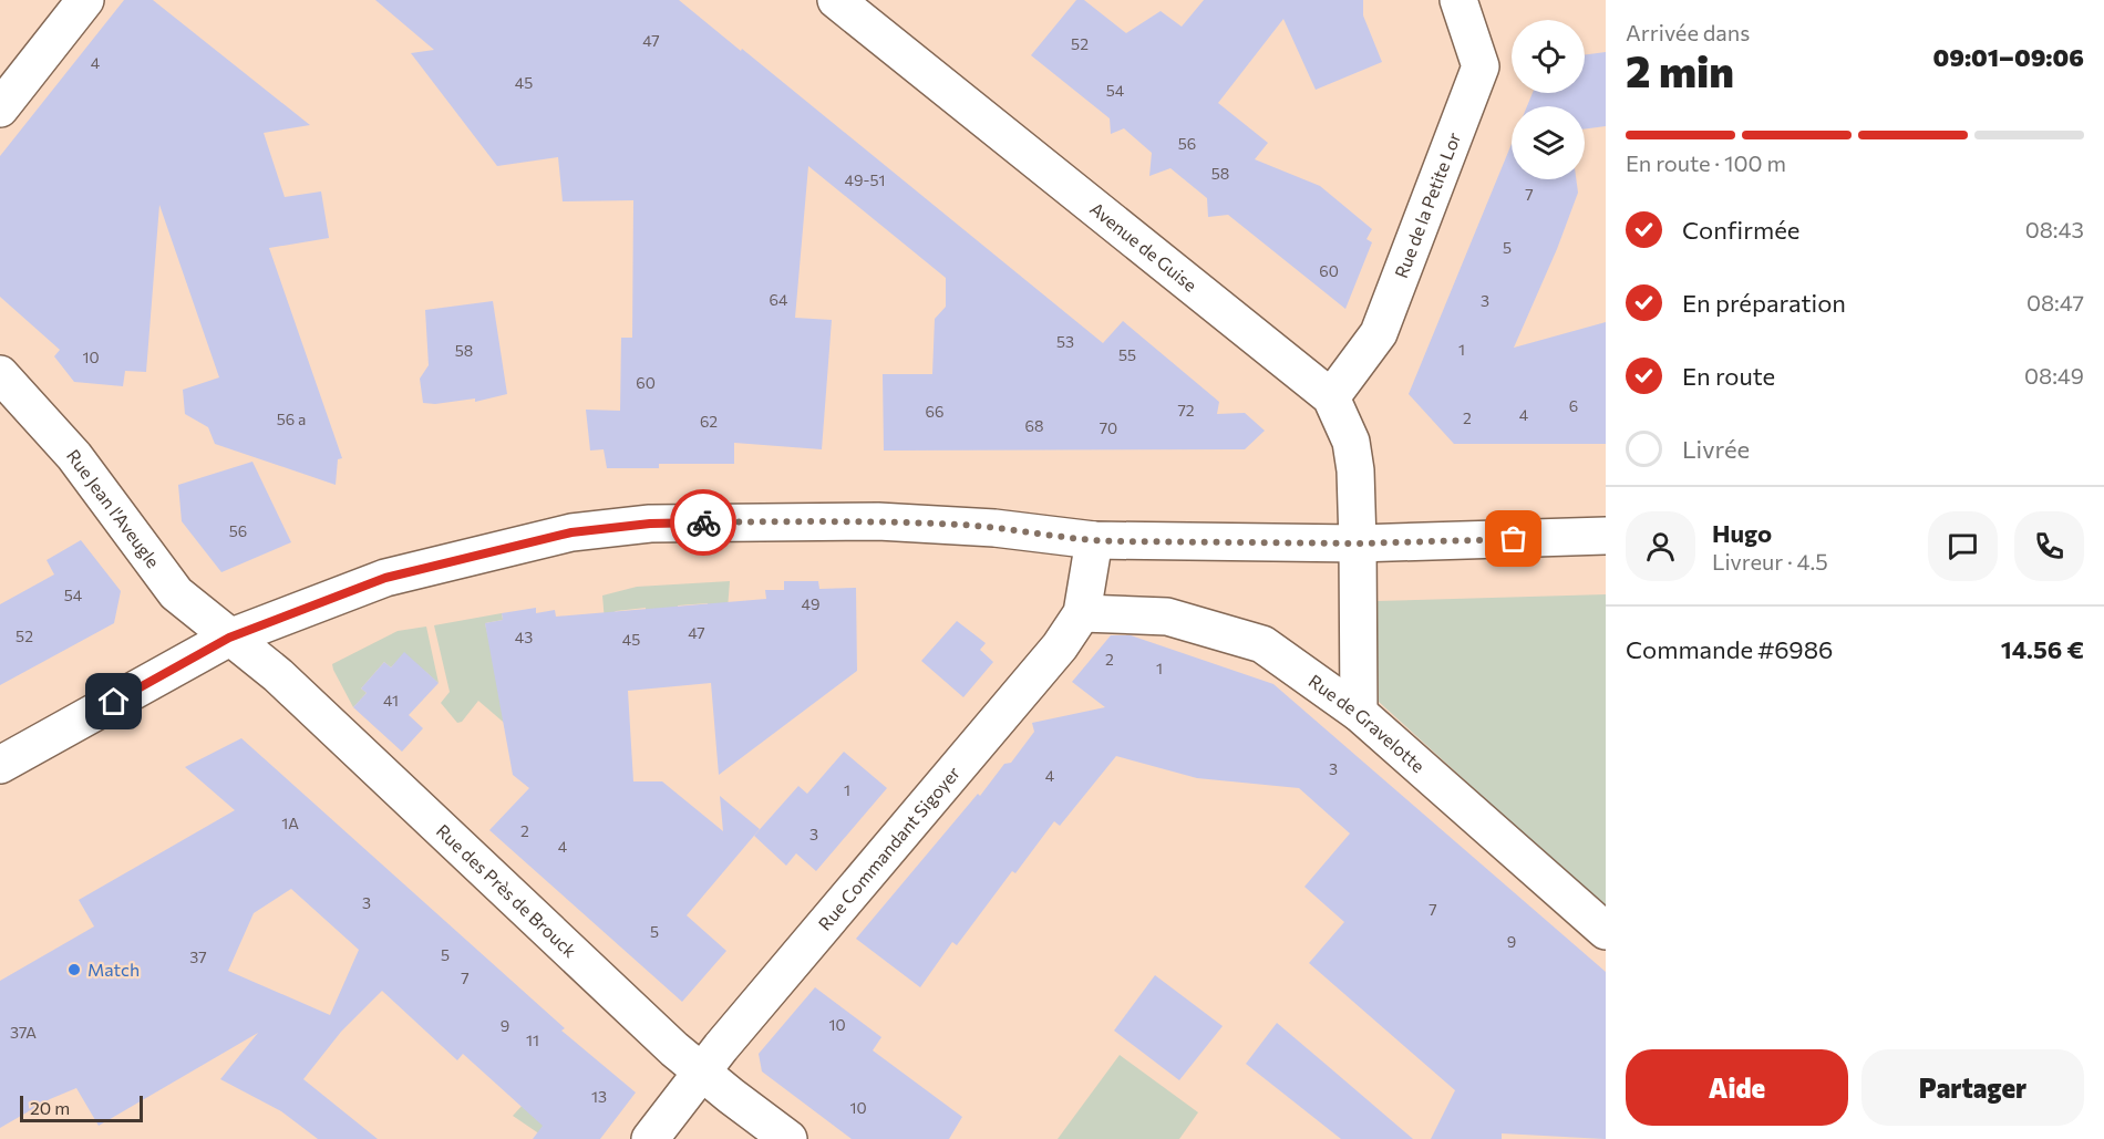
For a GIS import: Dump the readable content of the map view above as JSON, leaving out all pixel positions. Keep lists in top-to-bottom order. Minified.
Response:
{"streets":{"street":["Rue de la Petite Lor","Avenue de Guise","Rue Jean l'Aveugle","Rue de Gravelotte","Rue Commandant Sigoyer","Rue des Près de Brouck"]},"crossings":[["Rue de la Petite Lor","Avenue de Guise"],["Avenue de Guise","Rue de Gravelotte"],["Rue Jean l'Aveugle","Rue des Près de Brouck"],["Rue de Gravelotte","Rue Commandant Sigoyer"],["Rue Commandant Sigoyer","Rue des Près de Brouck"]],"places":["Match"],"house_numbers":["47","52","4","45","54","56","58","49-51","7","5","60","64","3","53","1","58","55","10","60","6","72","66","4","2","56 a","62","68","70","56","54","49","47","52","43","45","2","1","41","3","4","1","1A","2","3","4","3","7","5","9","5","37","7","10","9","37A","11","13","10"],"scale_bar":"20 m","page":{"heading":["2 min","Arrivée dans","09:01–09:06"],"panel":["Hugo","Livreur · 4.5","Commande #6986","14.56 €"],"bar":"En route · 100 m","list":[["Confirmée","08:43"],["En préparation","08:47"],["En route","08:49"],"Livrée"],"buttons":["Aide","Partager"],"scale":"20 m"}}
